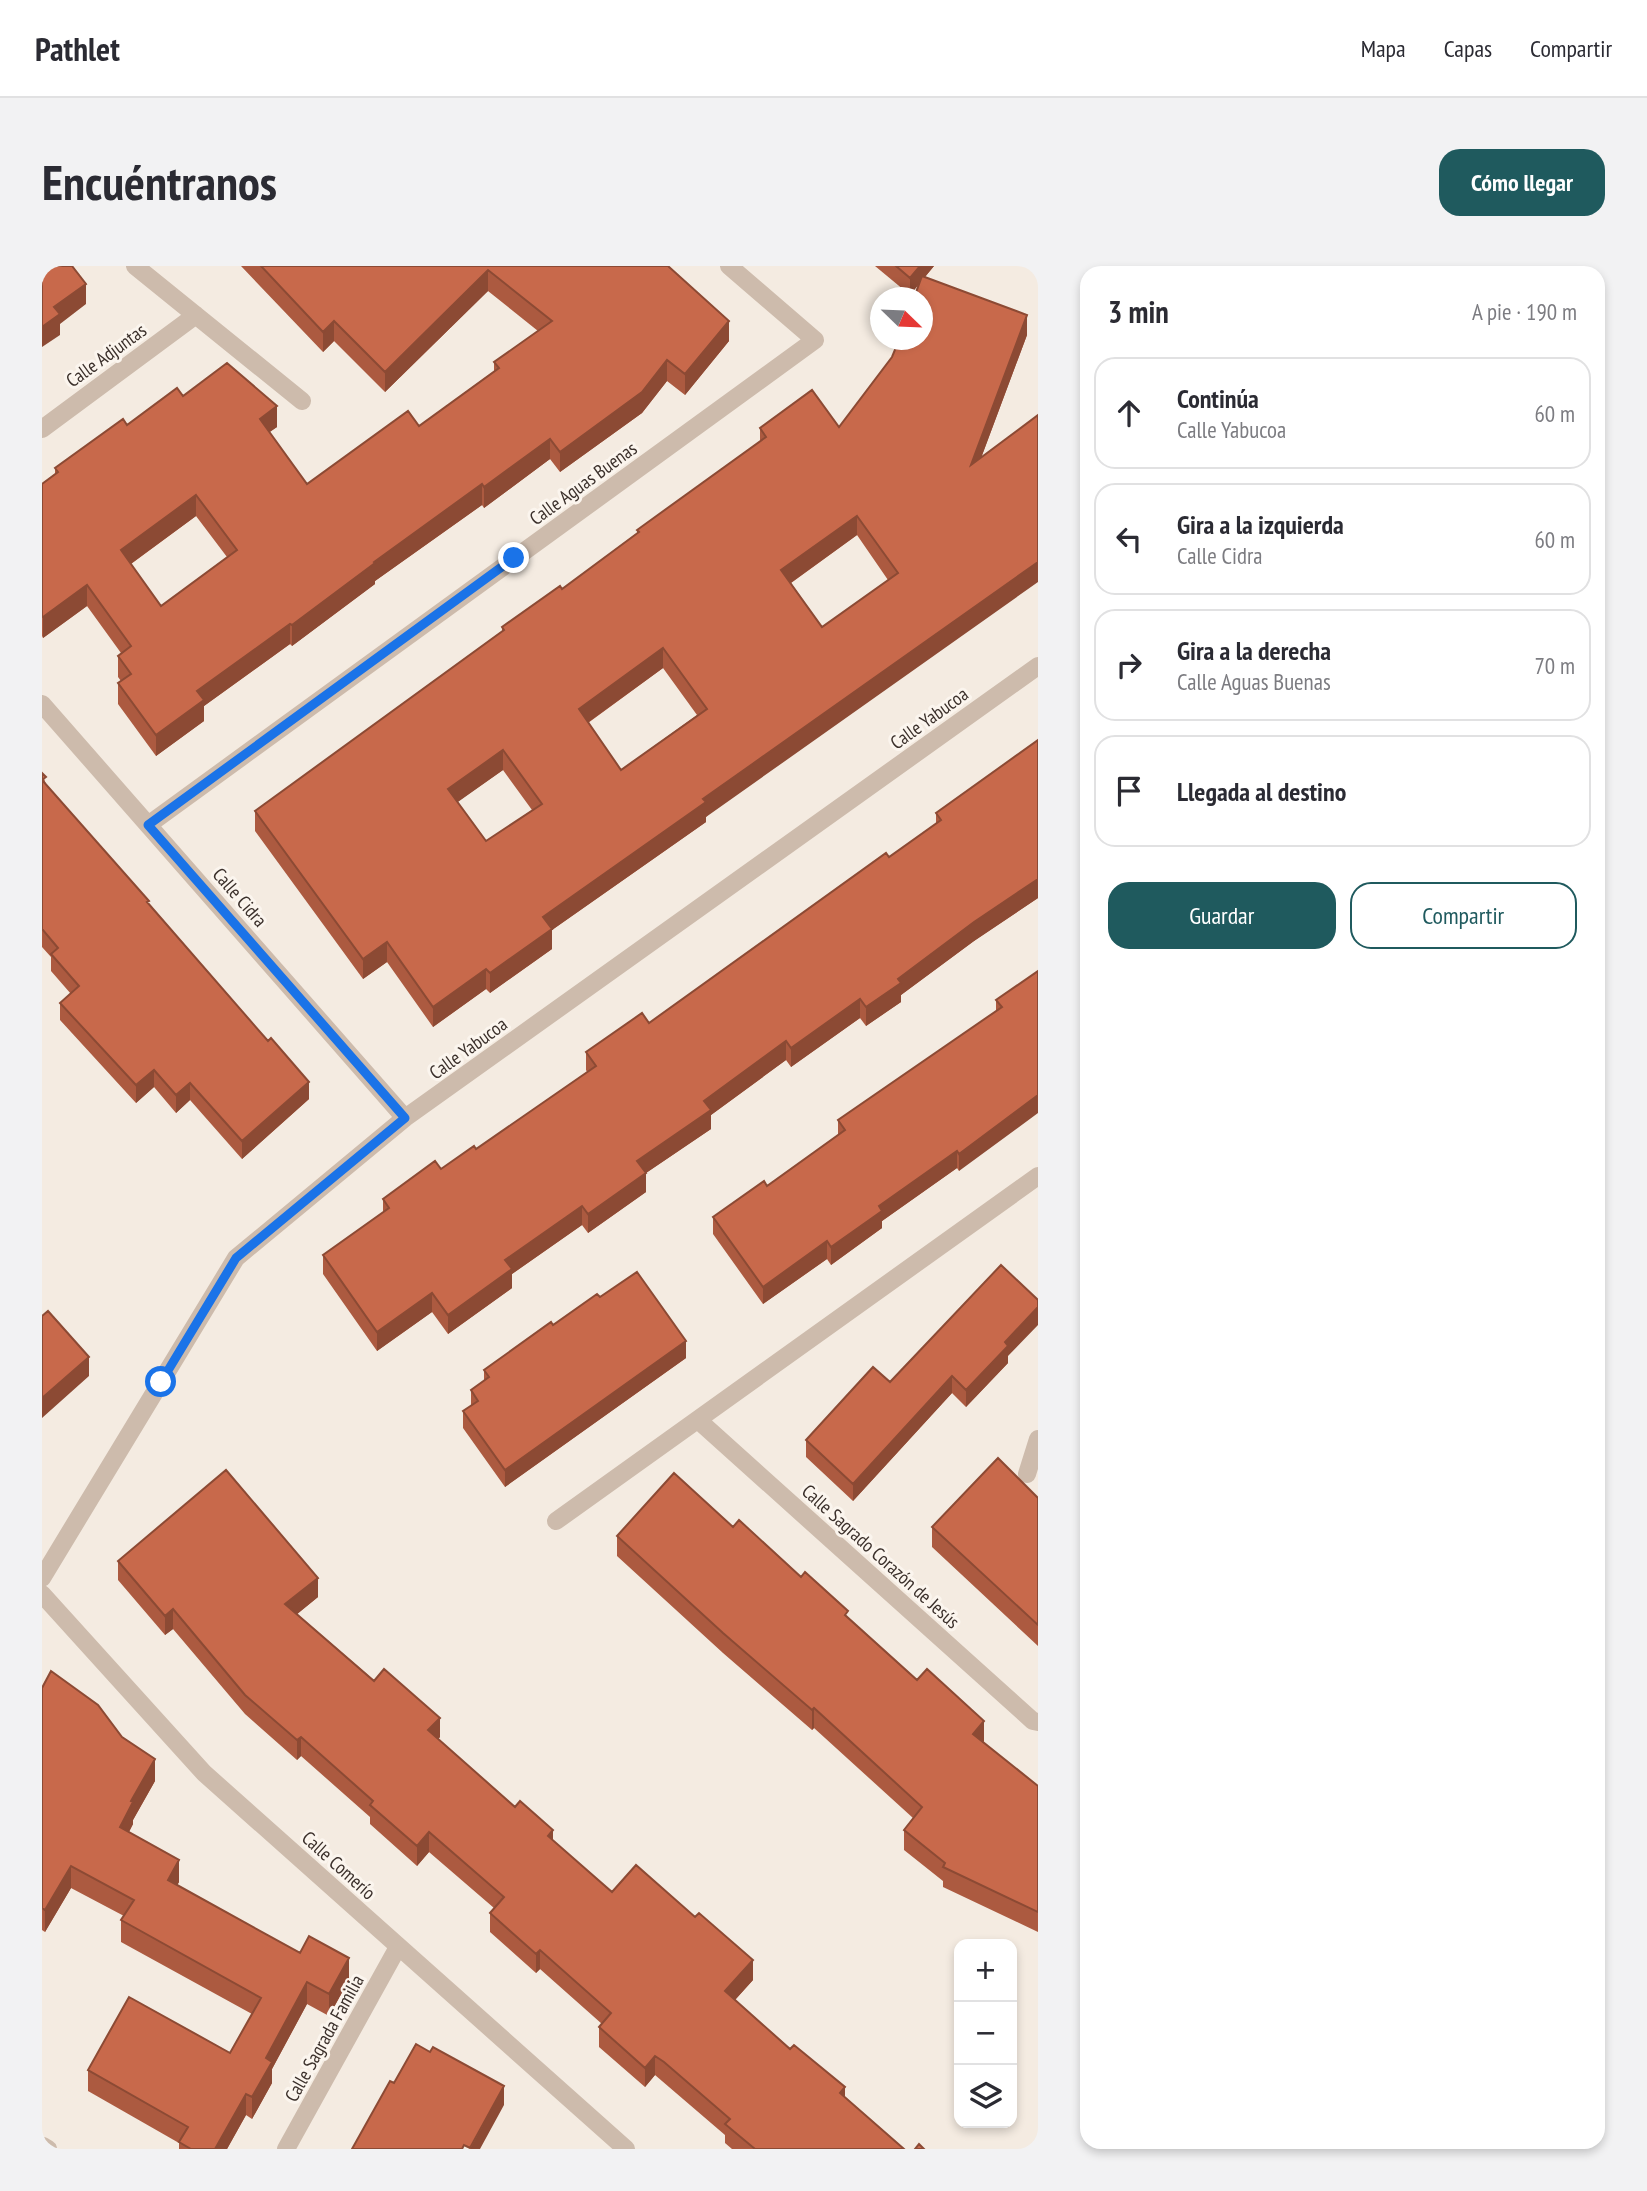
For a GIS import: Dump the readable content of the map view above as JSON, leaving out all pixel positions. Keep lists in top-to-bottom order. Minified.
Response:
{"streets":{"street":["Calle Adjuntas","Calle Aguas Buenas","Calle Yabucoa","Calle Cidra","Calle Sagrado Corazón de Jesús","Calle Comerío","Calle Sagrada Familia"]},"crossings":[["Calle Aguas Buenas","Calle Cidra"],["Calle Yabucoa","Calle Cidra"],["Calle Comerío","Calle Sagrada Familia"]],"north":"bottom right","page":{"header":"Pathlet","nav":["Mapa","Capas","Compartir"],"buttons":["Cómo llegar",["Guardar","Compartir"]],"title":"Encuéntranos","heading":["3 min","A pie · 190 m"],"list":[["Continúa","Calle Yabucoa","60 m"],["Gira a la izquierda","Calle Cidra","60 m"],["Gira a la derecha","Calle Aguas Buenas","70 m"],"Llegada al destino"],"map_buttons":["+","−"]}}
